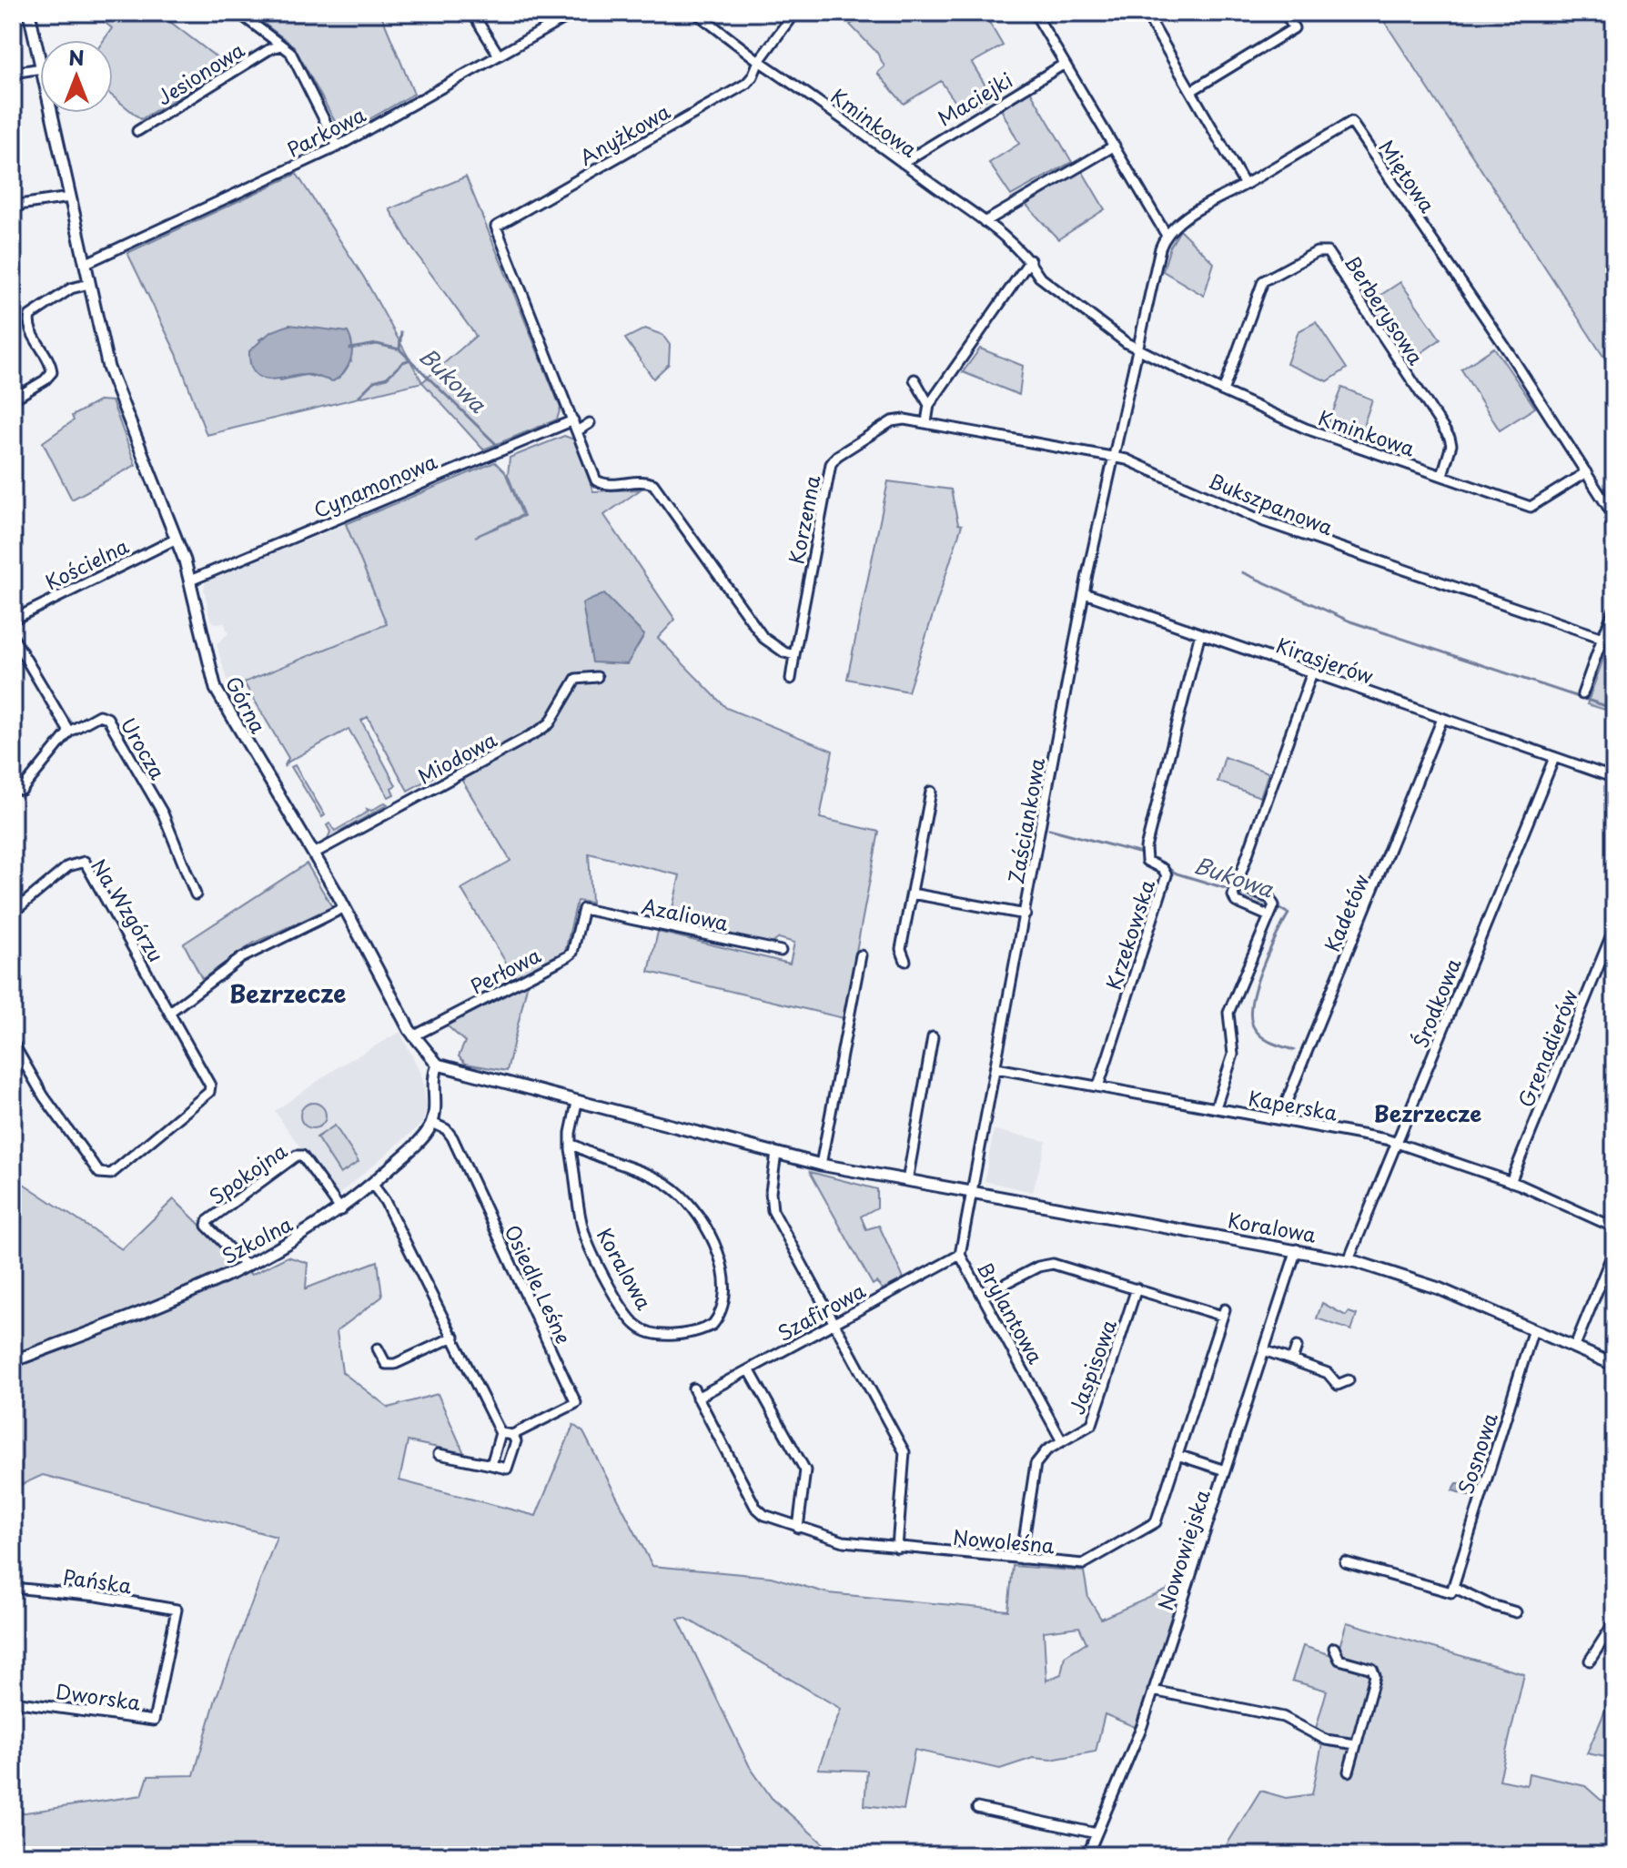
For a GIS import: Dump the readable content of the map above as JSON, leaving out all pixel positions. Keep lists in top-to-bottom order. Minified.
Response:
{"streets":{"street":["Jesionowa","Maciejki","Kminkowa","Parkowa","Anyżkowa","Miętowa","Berberysowa","Cynamonowa","Bukszpanowa","Korzenna","Kościelna","Kirasjerów","Górna","Urocza","Miodowa","Zaściankowa","Na Wzgórzu","Kadetów","Azaliowa","Krzekowska","Perłowa","Środkowa","Grenadierów","Kaperska","Spokojna","Koralowa","Szkolna","Osiedle Leśne","Szafirowa","Brylantowa","Jaspisowa","Sosnowa","Nowoleśna","Nowowiejska","Pańska","Dworska"]},"crossings":[["Maciejki","Kminkowa"],["Kminkowa","Anyżkowa"],["Kminkowa","Miętowa"],["Kminkowa","Berberysowa"],["Parkowa","Górna"],["Anyżkowa","Cynamonowa"],["Cynamonowa","Górna"],["Bukszpanowa","Korzenna"],["Bukszpanowa","Zaściankowa"],["Kościelna","Górna"],["Kirasjerów","Zaściankowa"],["Kirasjerów","Kadetów"],["Kirasjerów","Krzekowska"],["Kirasjerów","Środkowa"],["Górna","Miodowa"],["Górna","Perłowa"],["Górna","Koralowa"],["Zaściankowa","Kaperska"],["Zaściankowa","Koralowa"],["Zaściankowa","Brylantowa"],["Kadetów","Kaperska"],["Azaliowa","Perłowa"],["Krzekowska","Kaperska"],["Środkowa","Kaperska"],["Środkowa","Koralowa"],["Grenadierów","Kaperska"],["Spokojna","Szkolna"],["Koralowa","Brylantowa"],["Koralowa","Sosnowa"],["Koralowa","Nowowiejska"],["Szkolna","Osiedle Leśne"],["Szafirowa","Brylantowa"],["Szafirowa","Nowoleśna"],["Brylantowa","Jaspisowa"],["Jaspisowa","Nowoleśna"],["Pańska","Dworska"]],"districts":["Bezrzecze","Bezrzecze"],"water":["Bukowa"],"north":"top"}
